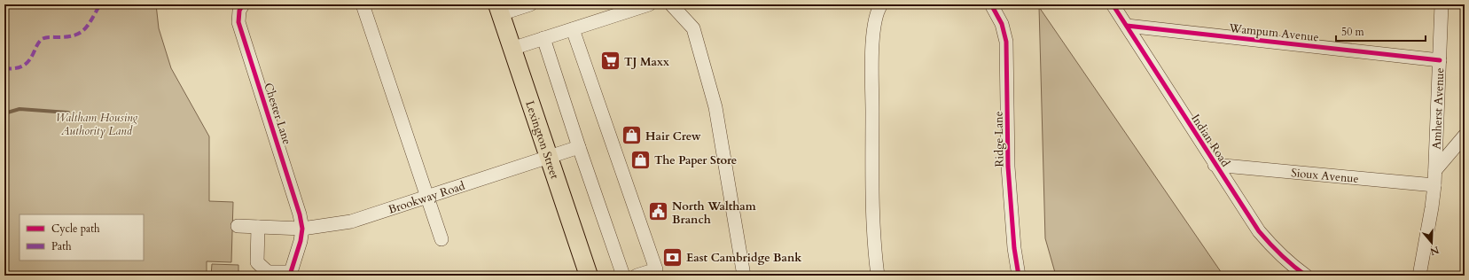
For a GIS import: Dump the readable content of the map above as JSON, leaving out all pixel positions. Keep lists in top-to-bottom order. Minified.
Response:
{"streets":{"main road":["Lexington Street"],"street":["Wampum Avenue","Amherst Avenue","Chester Lane","Ridge Lane","Indian Road","Sioux Avenue","Brookway Road"]},"crossings":[["Wampum Avenue","Amherst Avenue"],["Wampum Avenue","Indian Road"],["Amherst Avenue","Sioux Avenue"],["Chester Lane","Brookway Road"],["Lexington Street","Brookway Road"],["Indian Road","Sioux Avenue"]],"parks":["Waltham Housing Authority Land"],"places":{"supermarket":["TJ Maxx"],"shop":["Hair Crew","The Paper Store"],"public building":["North Waltham Branch"],"bank":["East Cambridge Bank"]},"legend":["Cycle path","Path"],"scale_bar":"50 m","north":"bottom"}
